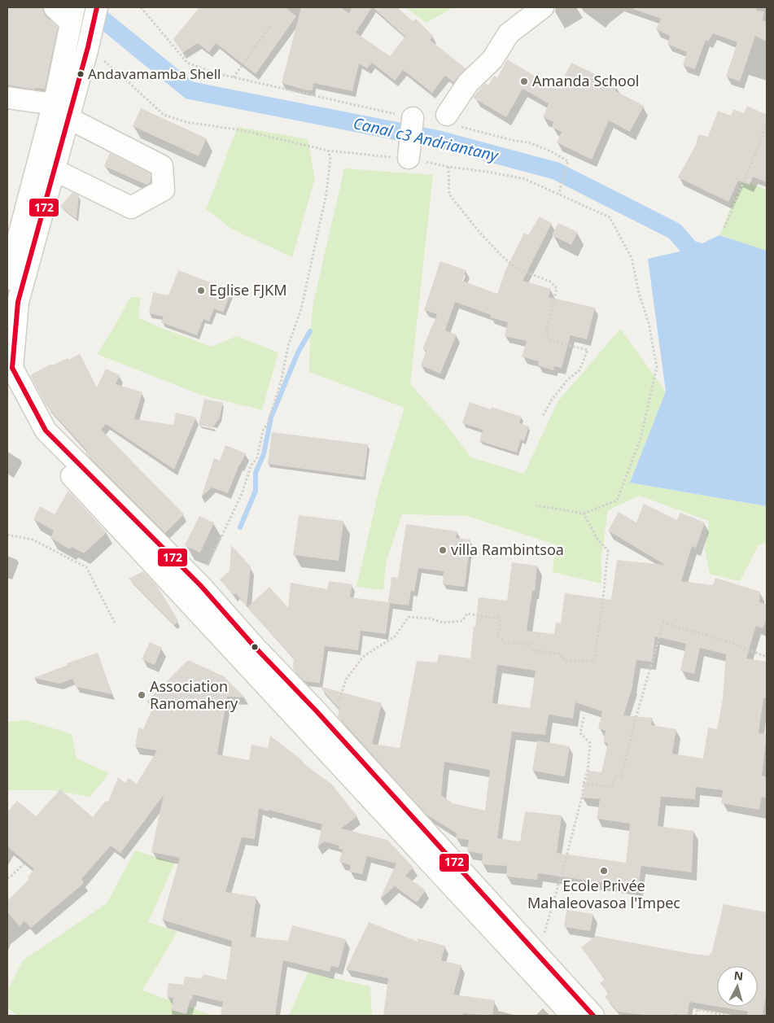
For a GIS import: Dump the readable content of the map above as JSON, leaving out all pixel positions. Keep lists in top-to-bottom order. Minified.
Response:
{"water":["Canal c3 Andriantany"],"places":["Andavamamba Shell","Amanda School","Eglise FJKM","villa Rambintsoa","Association Ranomahery","Ecole Privée Mahaleovasoa l'Impec"],"lines":["transit line 172"],"north":"top"}
